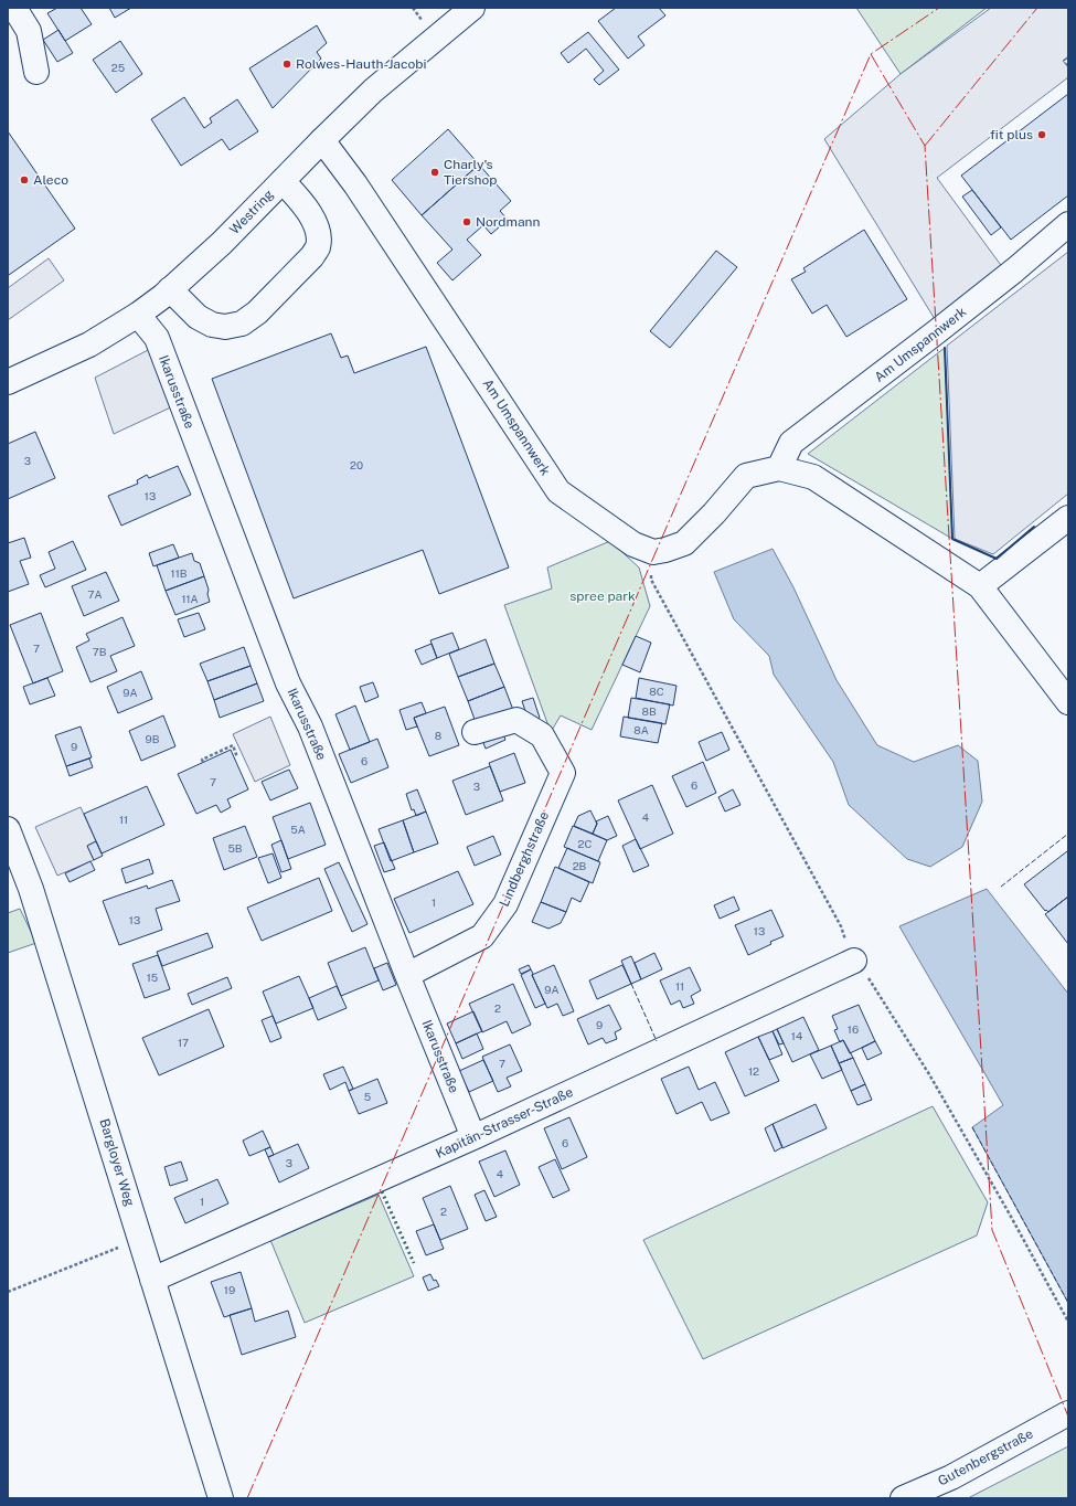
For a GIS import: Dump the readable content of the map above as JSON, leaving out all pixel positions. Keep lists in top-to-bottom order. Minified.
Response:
{"streets":{"street":["Westring","Am Umspannwerk","Ikarusstraße","Lindberghstraße","Kapitän-Strasser-Straße","Bargloyer Weg","Gutenbergstraße"]},"crossings":[["Westring","Am Umspannwerk"],["Westring","Ikarusstraße"],["Ikarusstraße","Lindberghstraße"],["Ikarusstraße","Kapitän-Strasser-Straße"],["Kapitän-Strasser-Straße","Bargloyer Weg"]],"parks":["spree park"],"places":["Rolwes-Hauth-Jacobi","fit plus","Charly's Tiershop","Aleco","Nordmann"],"house_numbers":["25","3","20","13","11B","7A","11A","7","7B","8C","9A","8B","8A","8","9B","9","6","7","6","3","4","11","5A","2C","5B","2B","1","13","13","15","11","9A","2","9","16","14","17","7","12","5","6","3","4","1","2","19"]}
